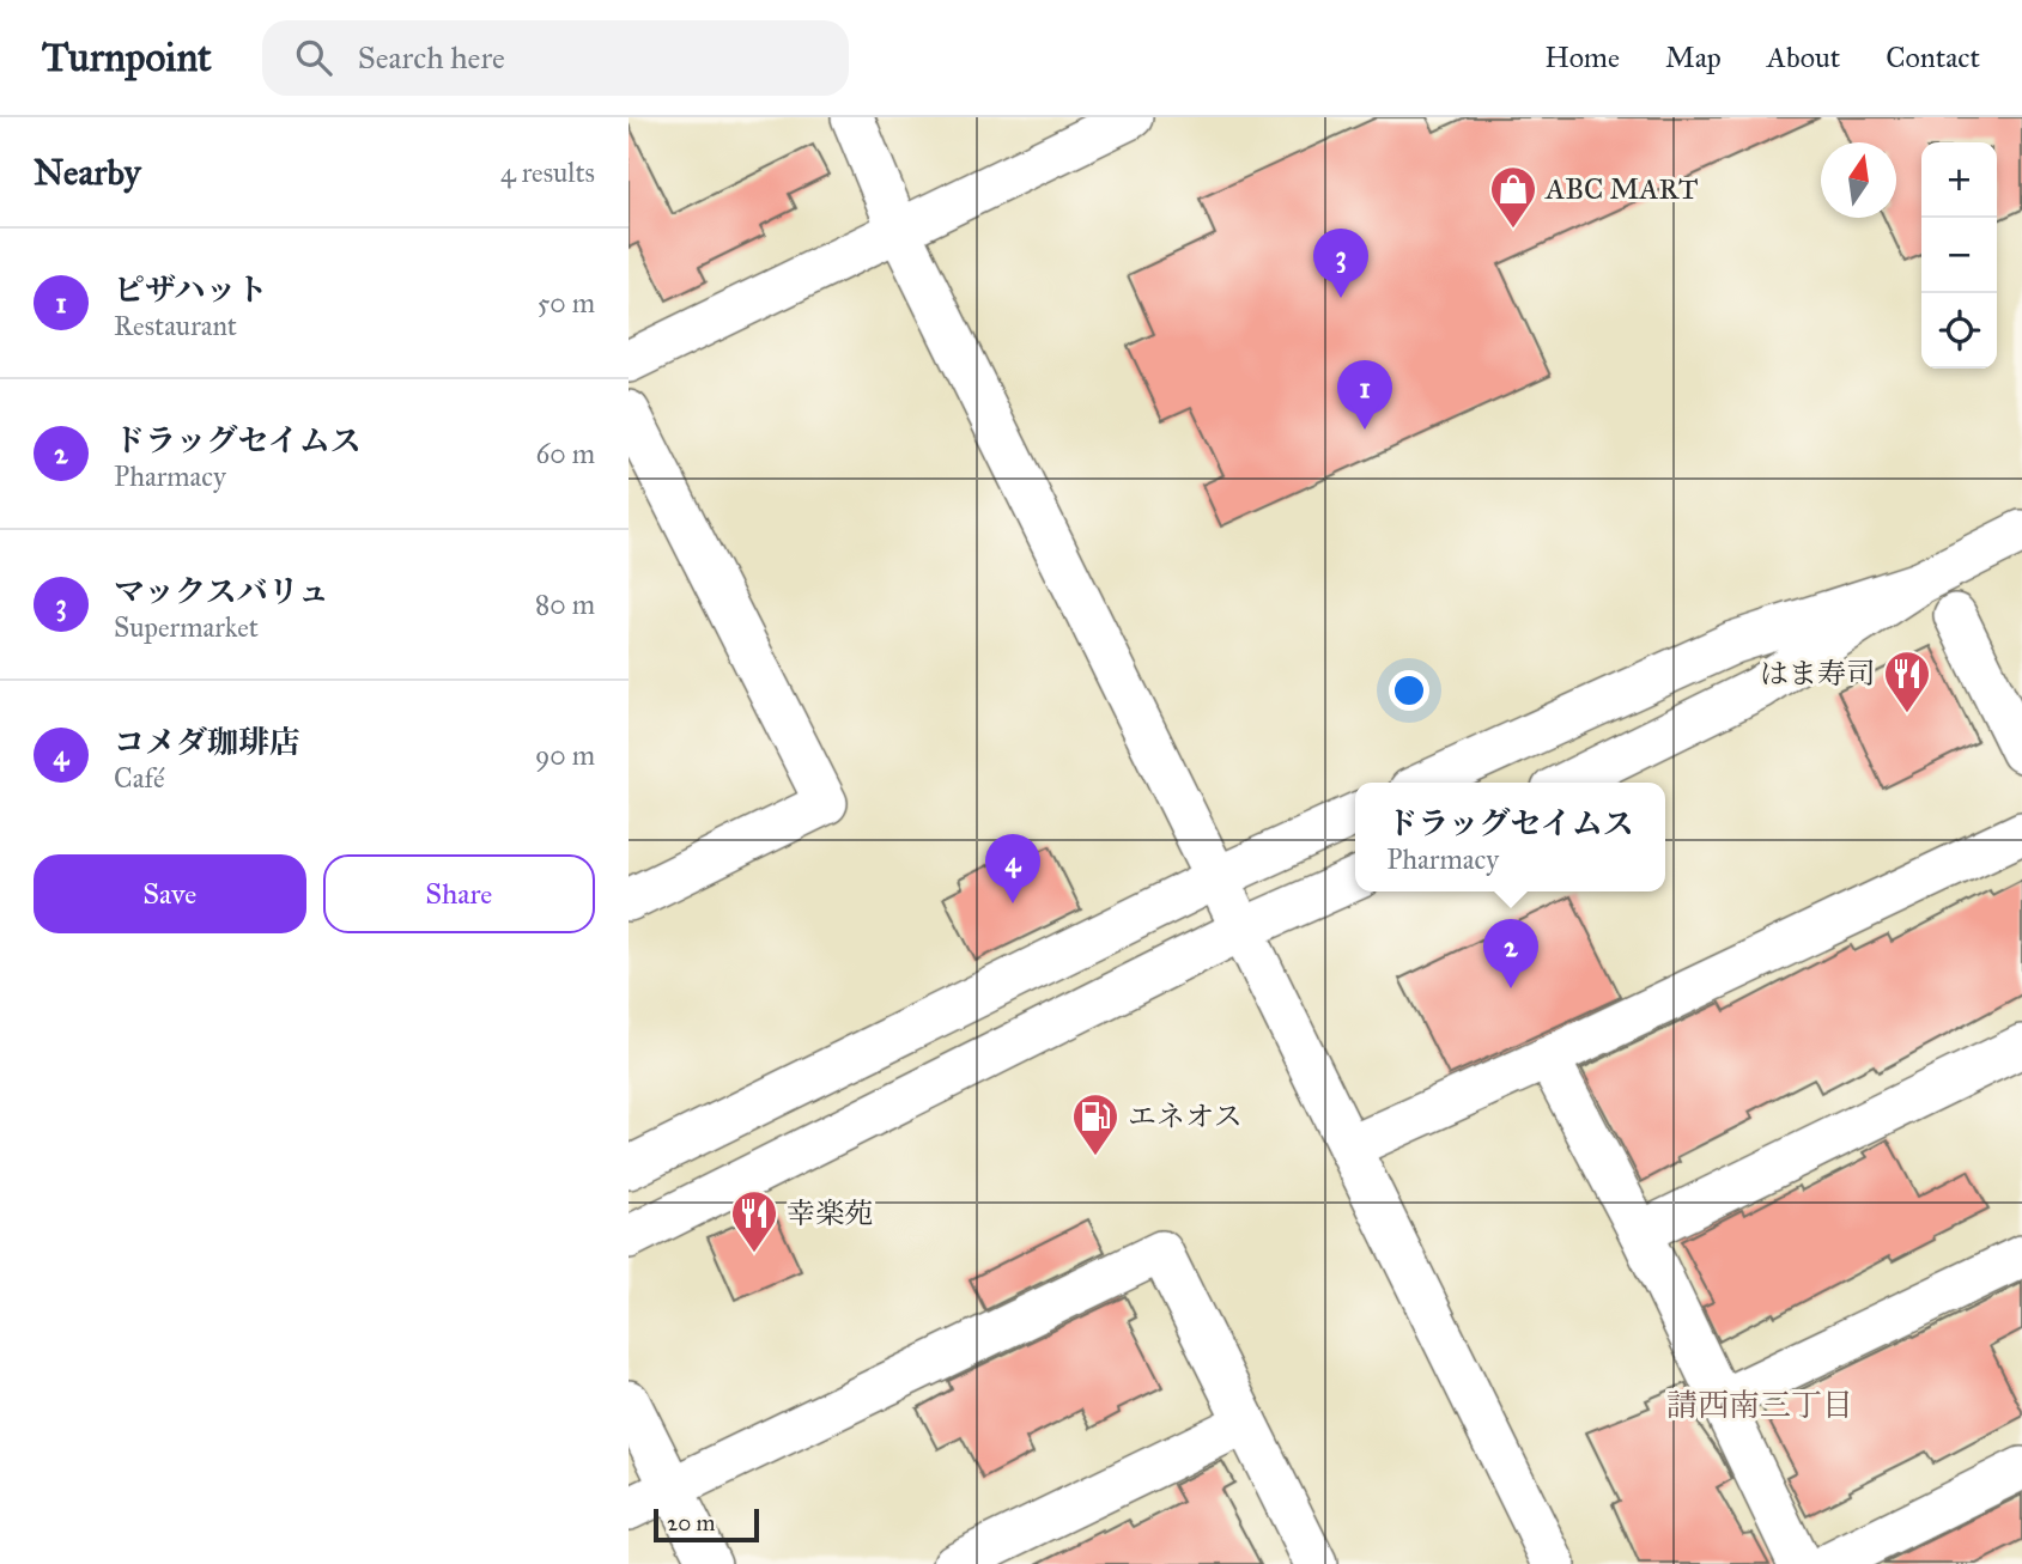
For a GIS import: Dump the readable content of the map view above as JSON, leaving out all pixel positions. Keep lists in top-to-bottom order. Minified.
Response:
{"districts":["請西南三丁目"],"places":{"shop":["ABC MART"],"restaurant":["はま寿司","幸楽苑"],"fuel station":["エネオス"]},"scale_bar":"20 m","north":"top","page":{"header":"Turnpoint","search":"Search here","nav":["Home","Map","About","Contact"],"heading":["Nearby","4 results"],"map_buttons":["+","−"],"list":[{"mark":"1","name":"ピザハット","note":"Restaurant","value":"50 m"},{"mark":"2","name":"ドラッグセイムス","note":"Pharmacy","value":"60 m"},{"mark":"3","name":"マックスバリュ","note":"Supermarket","value":"80 m"},{"mark":"4","name":"コメダ珈琲店","note":"Café","value":"90 m"}],"pins":["3","1","4","2"],"popup":["ドラッグセイムス","Pharmacy"],"buttons":["Save","Share"],"scale":"20 m"}}
